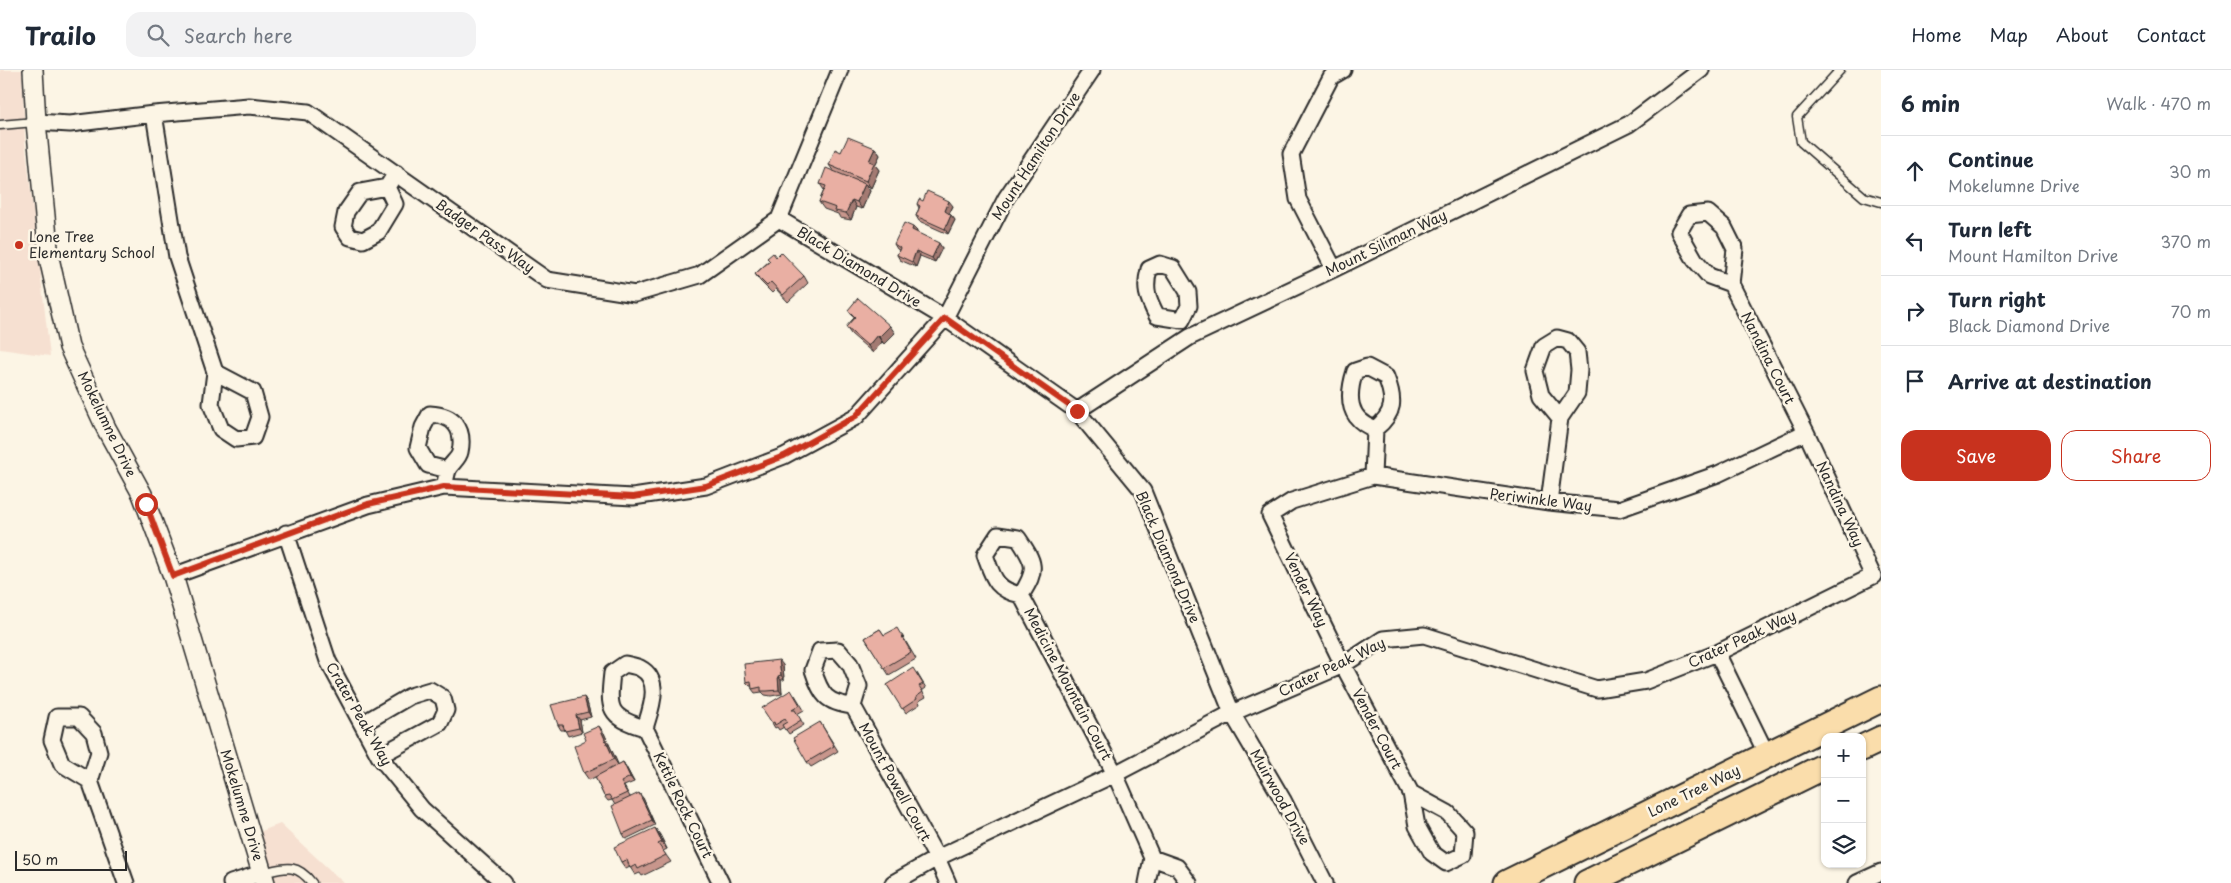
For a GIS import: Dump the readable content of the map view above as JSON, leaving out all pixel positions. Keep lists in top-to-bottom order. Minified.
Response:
{"streets":{"main road":["Lone Tree Way"],"street":["Mount Hamilton Drive","Badger Pass Way","Mount Siliman Way","Black Diamond Drive","Nandina Court","Mokelumne Drive","Periwinkle Way","Nandina Way","Vender Way","Crater Peak Way","Medicine Mountain Court","Vender Court","Mount Powell Court","Muirwood Drive","Kettle Rock Court"]},"crossings":[["Mount Hamilton Drive","Black Diamond Drive"],["Mount Hamilton Drive","Mokelumne Drive"],["Mount Hamilton Drive","Crater Peak Way"],["Badger Pass Way","Black Diamond Drive"],["Badger Pass Way","Mokelumne Drive"],["Mount Siliman Way","Black Diamond Drive"],["Black Diamond Drive","Crater Peak Way"],["Black Diamond Drive","Muirwood Drive"],["Nandina Court","Periwinkle Way"],["Nandina Court","Nandina Way"],["Periwinkle Way","Nandina Way"],["Periwinkle Way","Vender Way"],["Nandina Way","Crater Peak Way"],["Vender Way","Crater Peak Way"],["Vender Way","Vender Court"],["Crater Peak Way","Medicine Mountain Court"],["Crater Peak Way","Vender Court"],["Crater Peak Way","Mount Powell Court"],["Crater Peak Way","Muirwood Drive"]],"places":["Lone Tree Elementary School"],"scale_bar":"50 m","page":{"header":"Trailo","search":"Search here","nav":["Home","Map","About","Contact"],"heading":["6 min","Walk · 470 m"],"list":[["Continue","Mokelumne Drive","30 m"],["Turn left","Mount Hamilton Drive","370 m"],["Turn right","Black Diamond Drive","70 m"],"Arrive at destination"],"buttons":["Save","Share"],"map_buttons":["+","−"],"scale":"50 m"}}
